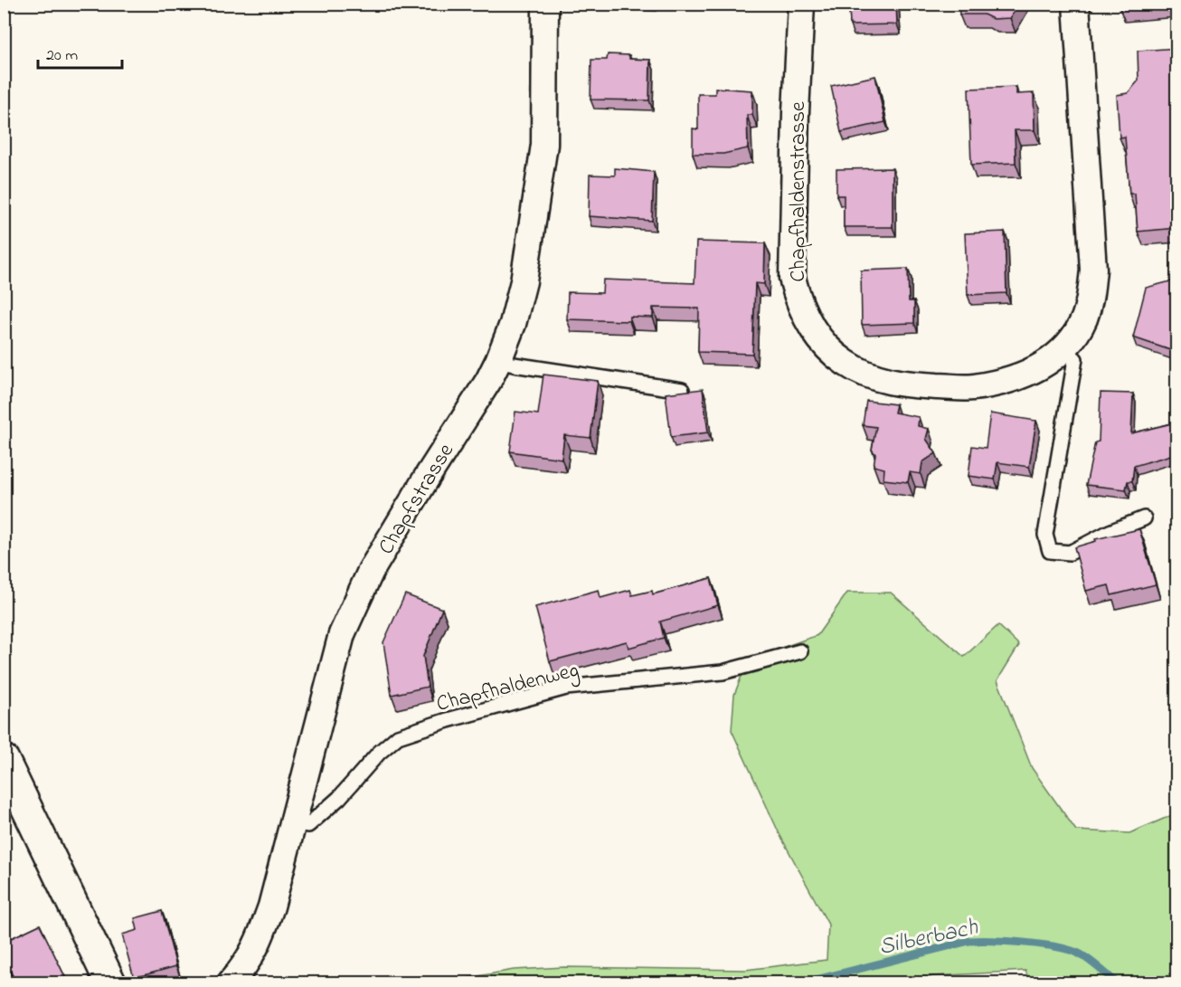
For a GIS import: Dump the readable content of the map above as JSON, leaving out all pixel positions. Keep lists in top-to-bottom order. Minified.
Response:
{"streets":{"street":["Chapfhaldenstrasse","Chapfstrasse"],"lane":["Chapfhaldenweg"]},"crossings":[["Chapfstrasse","Chapfhaldenweg"]],"water":["Silberbach"],"scale_bar":"20 m"}
